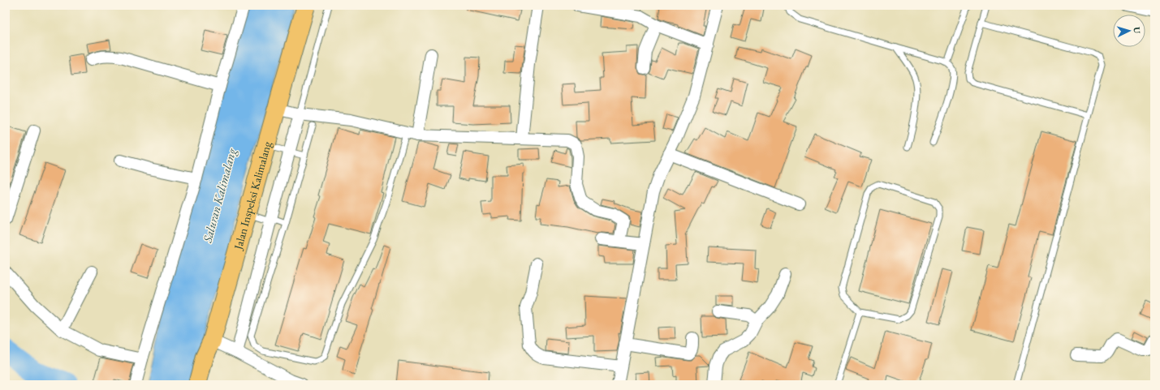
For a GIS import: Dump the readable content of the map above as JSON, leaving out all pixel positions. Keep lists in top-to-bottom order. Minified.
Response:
{"streets":{"main road":["Jalan Inspeksi Kalimalang"]},"water":["Saluran Kalimalang"],"north":"right"}
